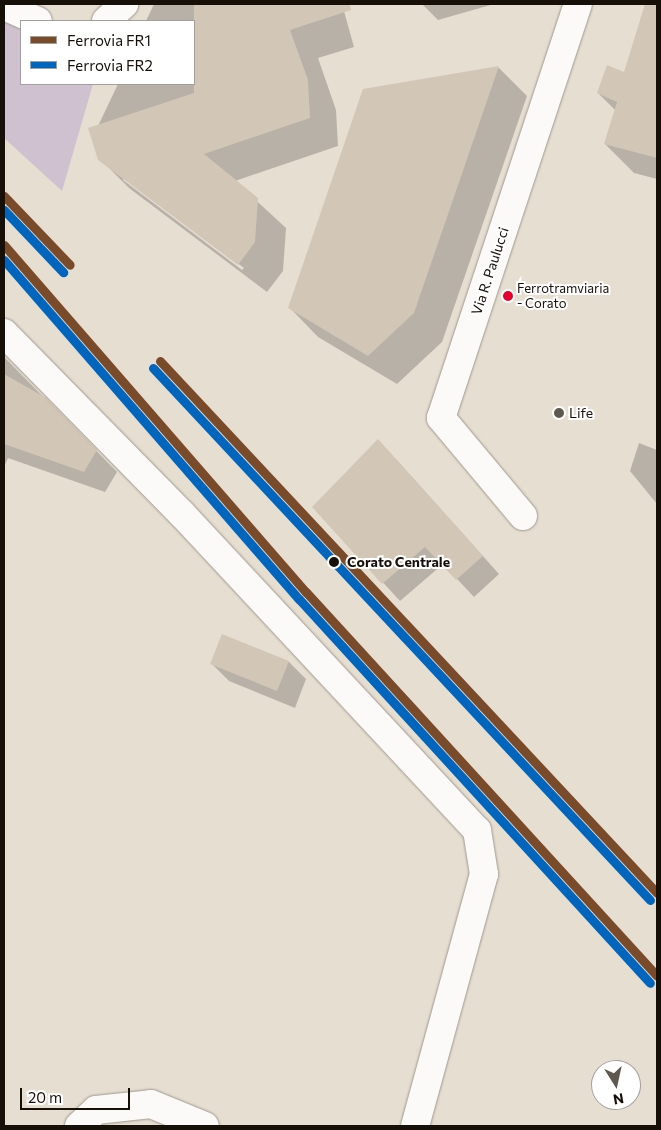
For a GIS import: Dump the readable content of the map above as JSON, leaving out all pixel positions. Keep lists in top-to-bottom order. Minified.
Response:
{"streets":{"street":["Via R. Paulucci"]},"places":["Ferrotramviaria - Corato","Life","Corato Centrale"],"lines":["rail line FR1","rail line FR2"],"legend":["Ferrovia FR1","Ferrovia FR2"],"scale_bar":"20 m","north":"bottom"}
